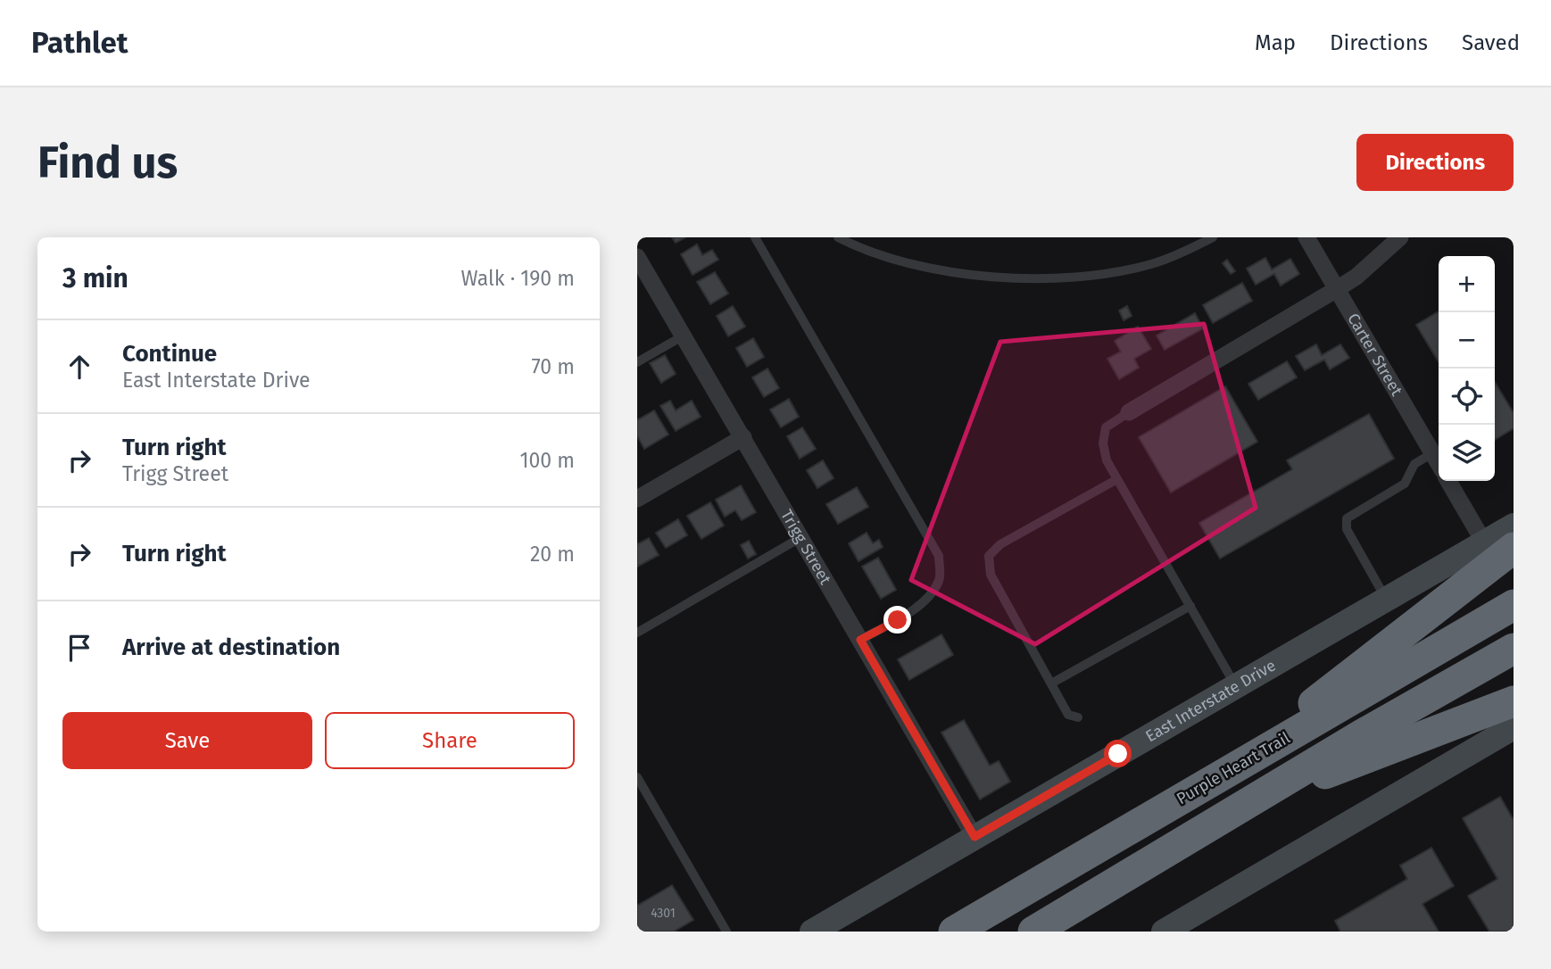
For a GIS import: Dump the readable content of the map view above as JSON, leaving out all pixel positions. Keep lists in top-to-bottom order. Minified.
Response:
{"streets":{"highway":["Purple Heart Trail"],"main road":["East Interstate Drive"],"street":["Carter Street","Trigg Street"]},"crossings":[["Trigg Street","East Interstate Drive"]],"house_numbers":["4301"],"page":{"header":"Pathlet","nav":["Map","Directions","Saved"],"buttons":["Directions",["Save","Share"]],"title":"Find us","heading":["3 min","Walk · 190 m"],"map_buttons":["+","−"],"list":[["Continue","East Interstate Drive","70 m"],["Turn right","Trigg Street","100 m"],["Turn right","20 m"],"Arrive at destination"]}}
